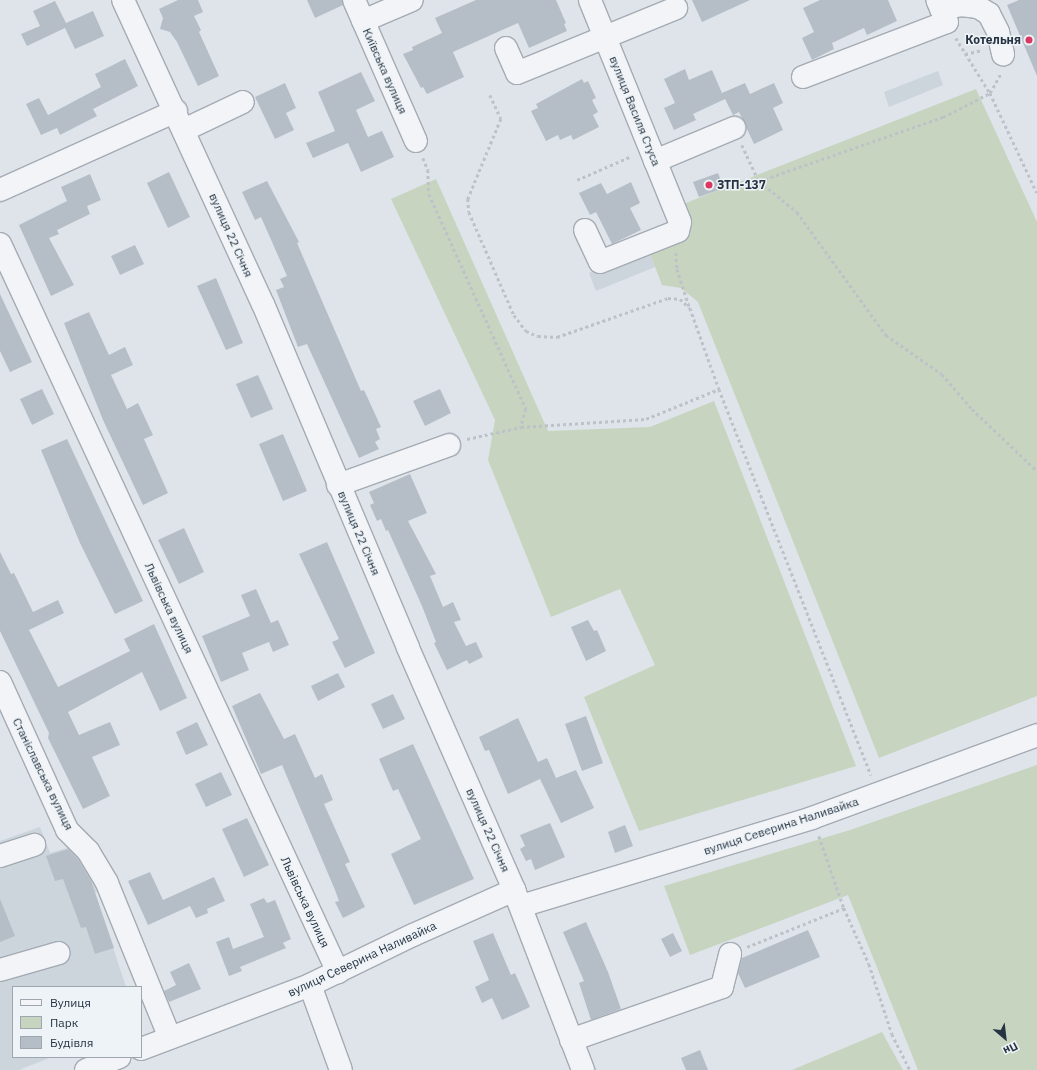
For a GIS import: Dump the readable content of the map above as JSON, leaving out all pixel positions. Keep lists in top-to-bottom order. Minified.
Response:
{"streets":{"street":["Київська вулиця","вулиця Василя Стуса","вулиця 22 Січня","Львівська вулиця","Станіславська вулиця","вулиця Северина Наливайка"]},"crossings":[["вулиця 22 Січня","вулиця Северина Наливайка"],["Львівська вулиця","вулиця Северина Наливайка"],["Станіславська вулиця","вулиця Северина Наливайка"]],"places":["Котельня","ЗТП-137"],"legend":["Вулиця","Парк","Будівля"],"north":"bottom right"}
